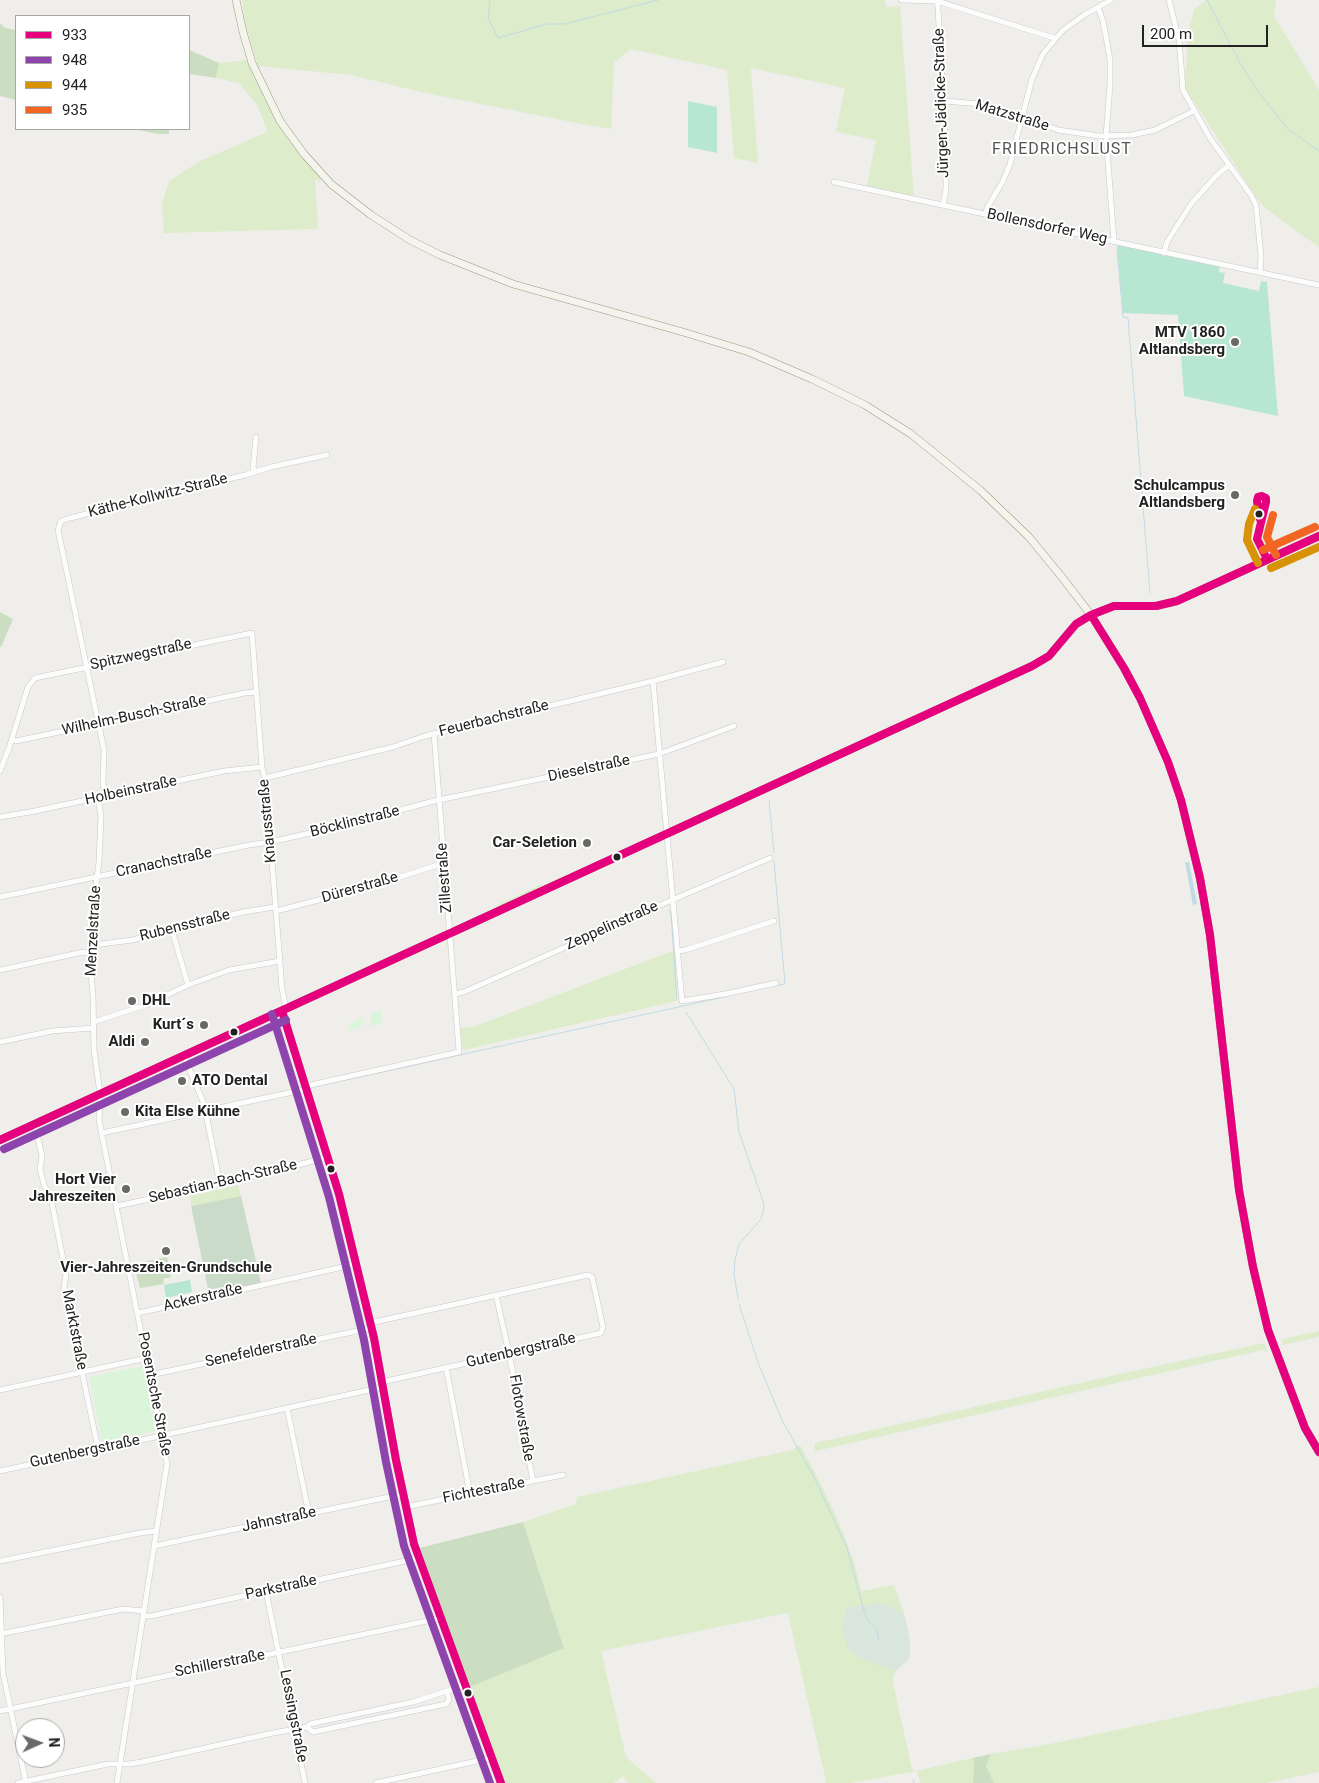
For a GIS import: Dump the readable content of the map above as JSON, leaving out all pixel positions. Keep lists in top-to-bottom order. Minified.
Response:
{"streets":{"street":["Jürgen-Jädicke-Straße","Matzstraße","Bollensdorfer Weg","Käthe-Kollwitz-Straße","Spitzwegstraße","Wilhelm-Busch-Straße","Feuerbachstraße","Dieselstraße","Holbeinstraße","Knausstraße","Böcklinstraße","Cranachstraße","Zillestraße","Dürerstraße","Rubensstraße","Zeppelinstraße","Menzelstraße","Sebastian-Bach-Straße","Ackerstraße","Marktstraße","Senefelderstraße","Gutenbergstraße","Posentsche Straße","Flotowstraße","Fichtestraße","Jahnstraße","Parkstraße","Schillerstraße","Lessingstraße"]},"crossings":[["Jürgen-Jädicke-Straße","Matzstraße"],["Jürgen-Jädicke-Straße","Bollensdorfer Weg"],["Käthe-Kollwitz-Straße","Menzelstraße"],["Spitzwegstraße","Wilhelm-Busch-Straße"],["Spitzwegstraße","Knausstraße"],["Spitzwegstraße","Menzelstraße"],["Wilhelm-Busch-Straße","Knausstraße"],["Wilhelm-Busch-Straße","Menzelstraße"],["Feuerbachstraße","Knausstraße"],["Feuerbachstraße","Zillestraße"],["Dieselstraße","Böcklinstraße"],["Dieselstraße","Zillestraße"],["Holbeinstraße","Knausstraße"],["Holbeinstraße","Menzelstraße"],["Knausstraße","Böcklinstraße"],["Knausstraße","Cranachstraße"],["Knausstraße","Dürerstraße"],["Knausstraße","Rubensstraße"],["Böcklinstraße","Cranachstraße"],["Böcklinstraße","Zillestraße"],["Cranachstraße","Menzelstraße"],["Zillestraße","Dürerstraße"],["Zillestraße","Zeppelinstraße"],["Dürerstraße","Rubensstraße"],["Rubensstraße","Menzelstraße"],["Menzelstraße","Posentsche Straße"],["Sebastian-Bach-Straße","Posentsche Straße"],["Ackerstraße","Posentsche Straße"],["Marktstraße","Gutenbergstraße"],["Senefelderstraße","Gutenbergstraße"],["Senefelderstraße","Posentsche Straße"],["Senefelderstraße","Flotowstraße"],["Gutenbergstraße","Posentsche Straße"],["Gutenbergstraße","Flotowstraße"],["Posentsche Straße","Jahnstraße"],["Posentsche Straße","Parkstraße"],["Posentsche Straße","Schillerstraße"],["Flotowstraße","Fichtestraße"],["Parkstraße","Lessingstraße"],["Schillerstraße","Lessingstraße"]],"districts":["FRIEDRICHSLUST"],"places":["MTV 1860 Altlandsberg","Schulcampus Altlandsberg","Car-Seletion","DHL","Kurt´s","Aldi","ATO Dental","Kita Else Kühne","Hort Vier Jahreszeiten","Vier-Jahreszeiten-Grundschule"],"lines":["transit line 933","transit line 944","transit line 935","transit line 948"],"legend":["933","948","944","935"],"scale_bar":"200 m","north":"right"}
